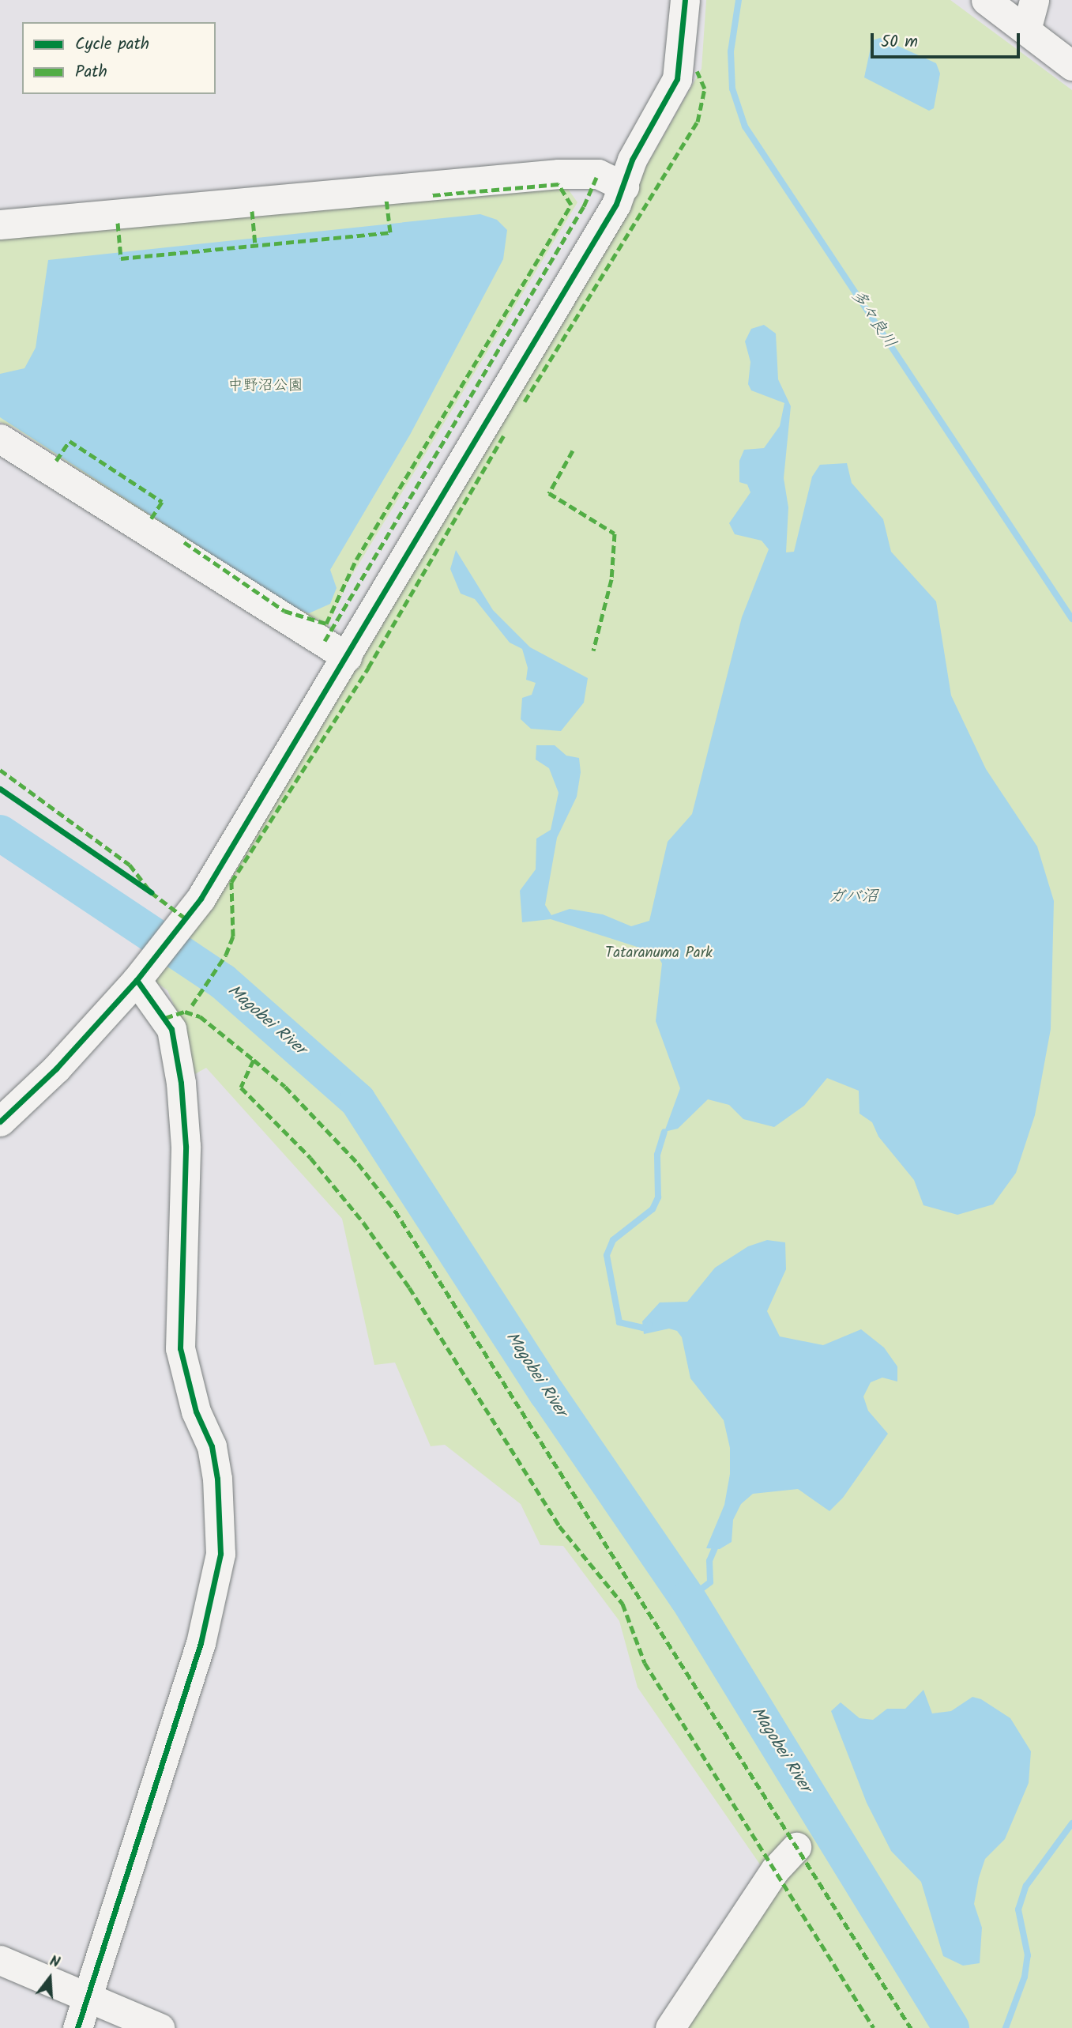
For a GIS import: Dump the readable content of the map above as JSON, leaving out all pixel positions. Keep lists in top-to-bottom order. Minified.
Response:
{"water":["多々良川","ガバ沼","Magobei River"],"parks":["中野沼公園","Tataranuma Park"],"legend":["Cycle path","Path"],"scale_bar":"50 m","north":"top"}
